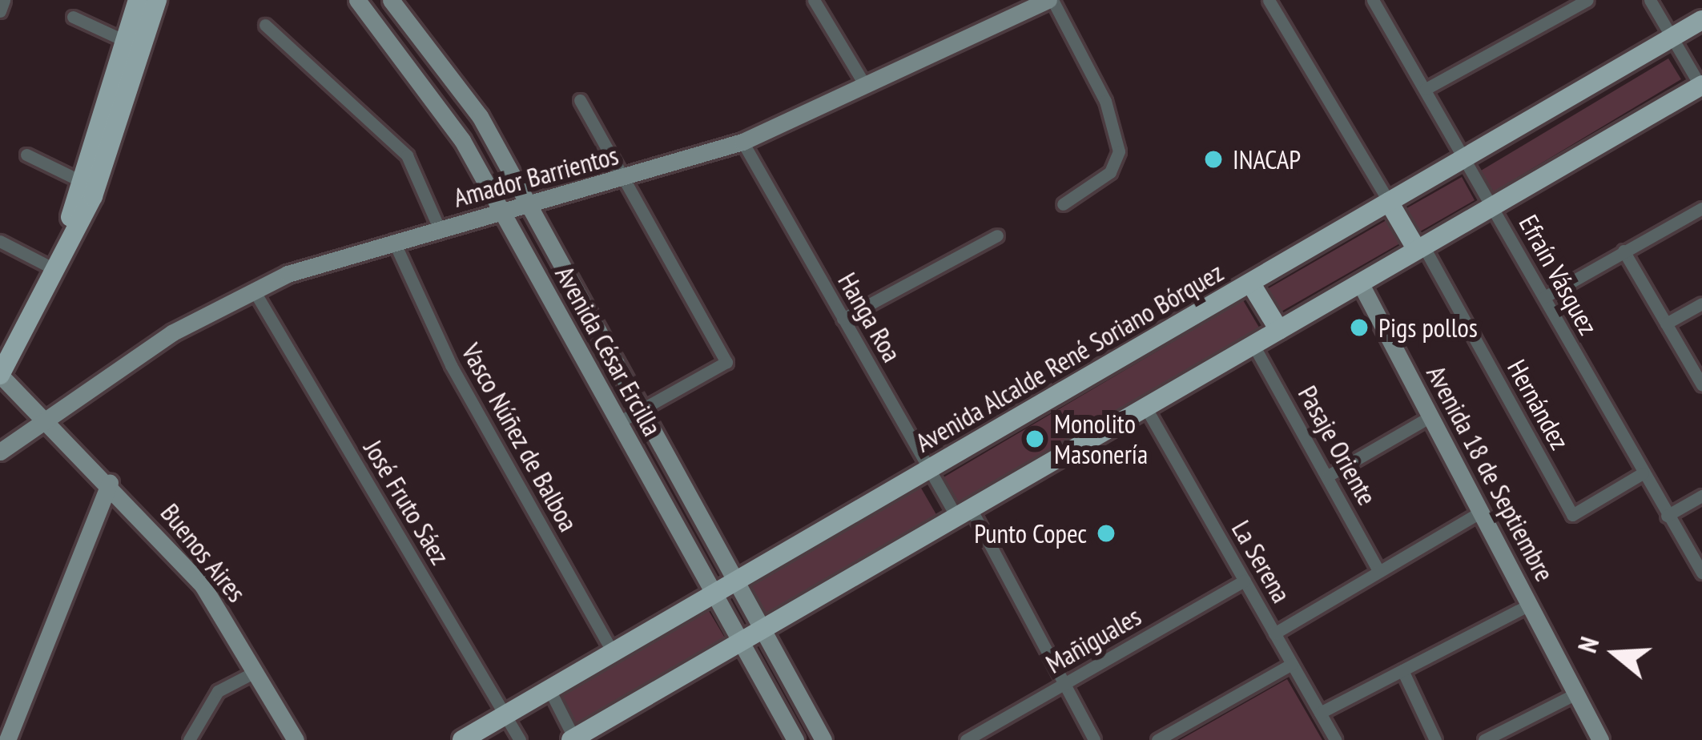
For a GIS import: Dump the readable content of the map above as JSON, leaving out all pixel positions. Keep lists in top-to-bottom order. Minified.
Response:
{"streets":{"main road":["Avenida Alcalde René Soriano Bórquez"],"street":["Amador Barrientos","Efraín Vásquez","Hanga Roa","Avenida César Ercilla","Hernández","Vasco Núñez de Balboa","Pasaje Oriente","Avenida 18 de Septiembre","José Fruto Sáez","Buenos Aires","La Serena","Mañiguales"]},"crossings":[["Amador Barrientos","Hanga Roa"],["Amador Barrientos","Avenida César Ercilla"],["Amador Barrientos","Vasco Núñez de Balboa"],["Amador Barrientos","José Fruto Sáez"],["Amador Barrientos","Buenos Aires"],["Efraín Vásquez","Avenida Alcalde René Soriano Bórquez"],["Efraín Vásquez","Hernández"],["Hanga Roa","Avenida Alcalde René Soriano Bórquez"],["Hanga Roa","Mañiguales"],["Avenida César Ercilla","Avenida Alcalde René Soriano Bórquez"],["Avenida Alcalde René Soriano Bórquez","Vasco Núñez de Balboa"],["Avenida Alcalde René Soriano Bórquez","José Fruto Sáez"],["La Serena","Mañiguales"]],"places":["INACAP","Pigs pollos","Monolito Masonería","Punto Copec"],"north":"left"}
